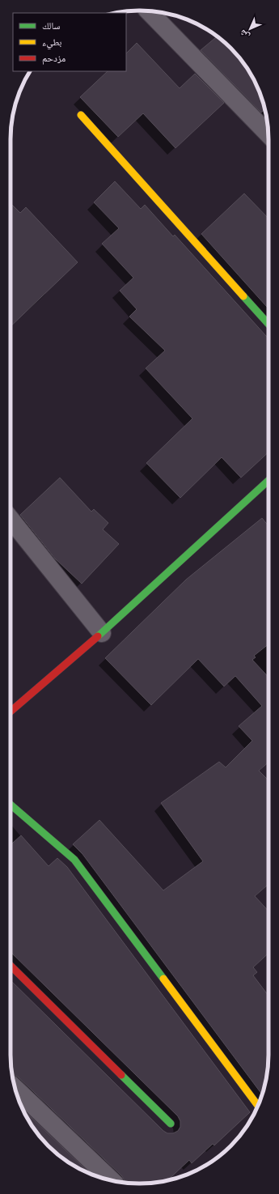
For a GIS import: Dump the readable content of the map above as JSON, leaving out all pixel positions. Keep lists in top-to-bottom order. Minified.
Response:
{"legend":["سالك","بطيء","مزدحم"],"north":"bottom left"}
